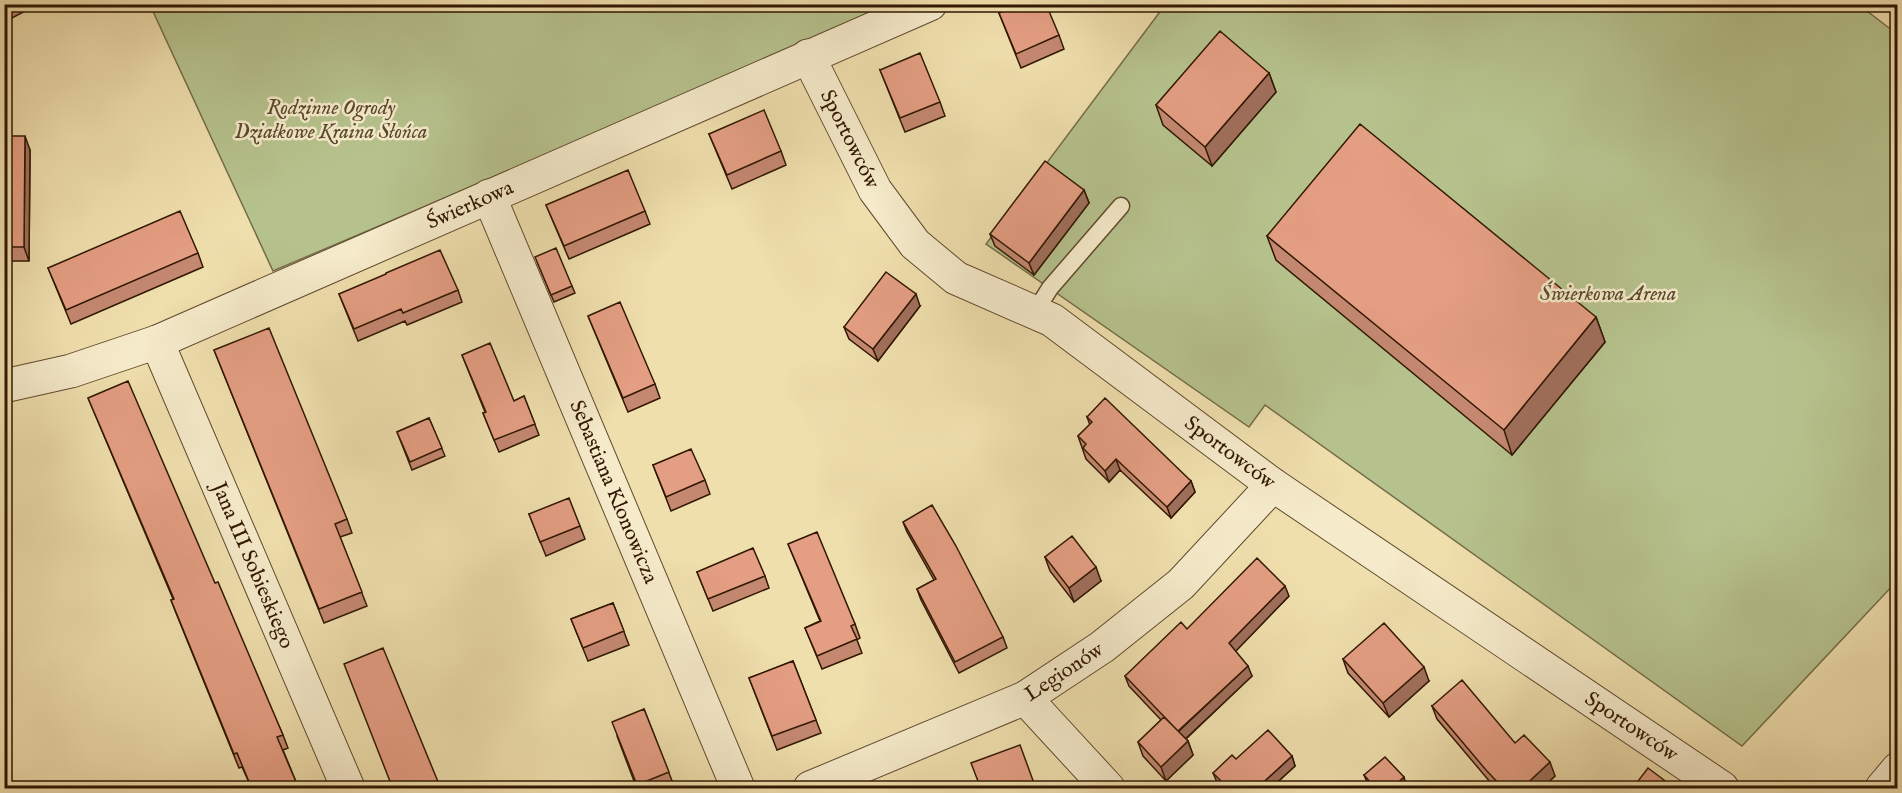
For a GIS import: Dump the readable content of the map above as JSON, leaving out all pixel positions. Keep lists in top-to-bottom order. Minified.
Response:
{"streets":{"street":["Sportowców","Świerkowa","Sebastiana Klonowicza","Jana III Sobieskiego","Legionów"]},"crossings":[["Sportowców","Świerkowa"],["Sportowców","Legionów"],["Świerkowa","Sebastiana Klonowicza"],["Świerkowa","Jana III Sobieskiego"]],"parks":["Rodzinne Ogrody Działkowe Kraina Słońca","Świerkowa Arena"]}
